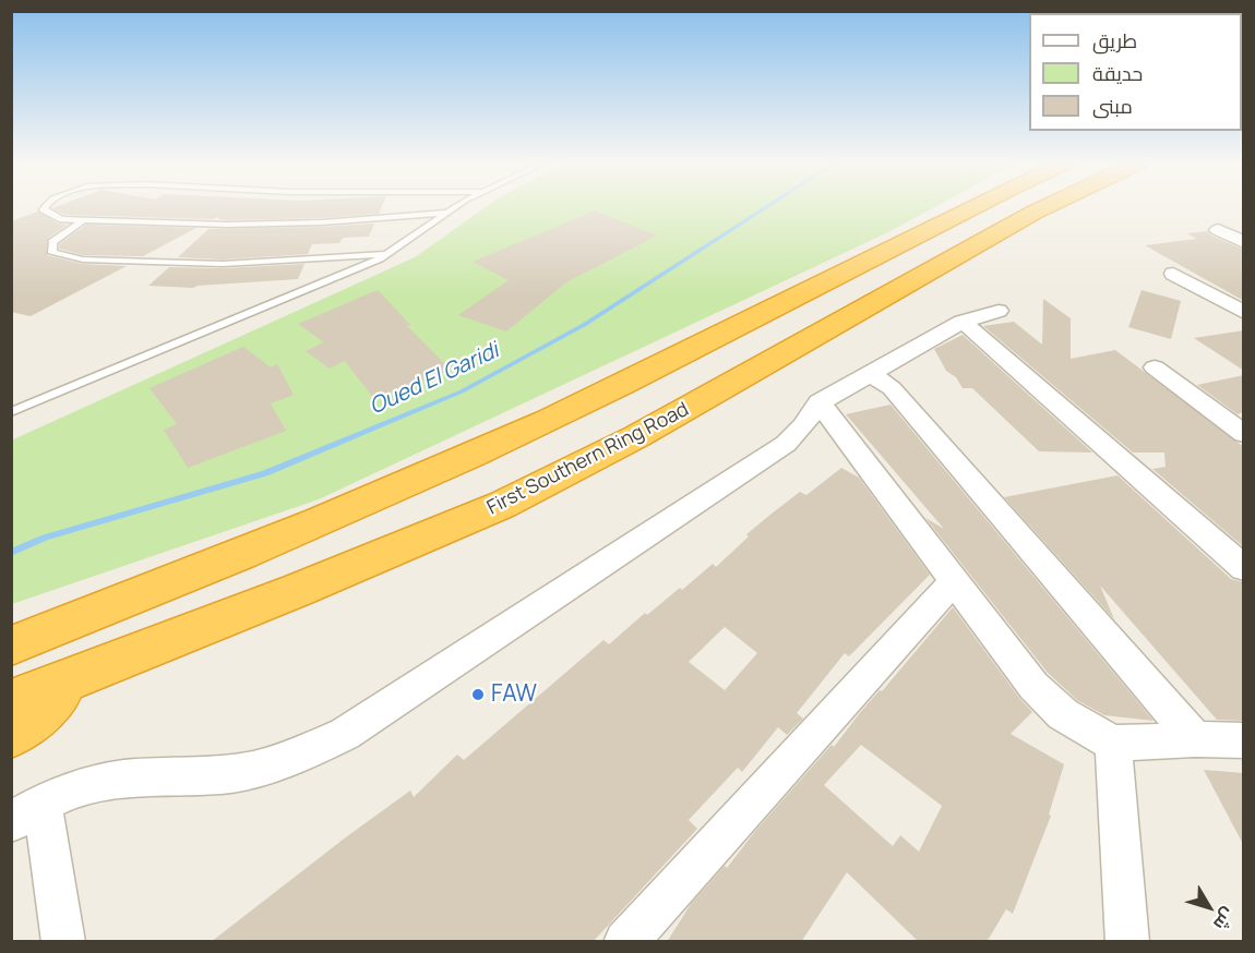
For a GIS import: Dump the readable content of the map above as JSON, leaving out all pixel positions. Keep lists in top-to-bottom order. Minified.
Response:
{"streets":{"highway":["First Southern Ring Road"]},"water":["Oued El Garidi"],"places":["FAW"],"legend":["طريق","حديقة","مبنى"],"north":"bottom right"}
